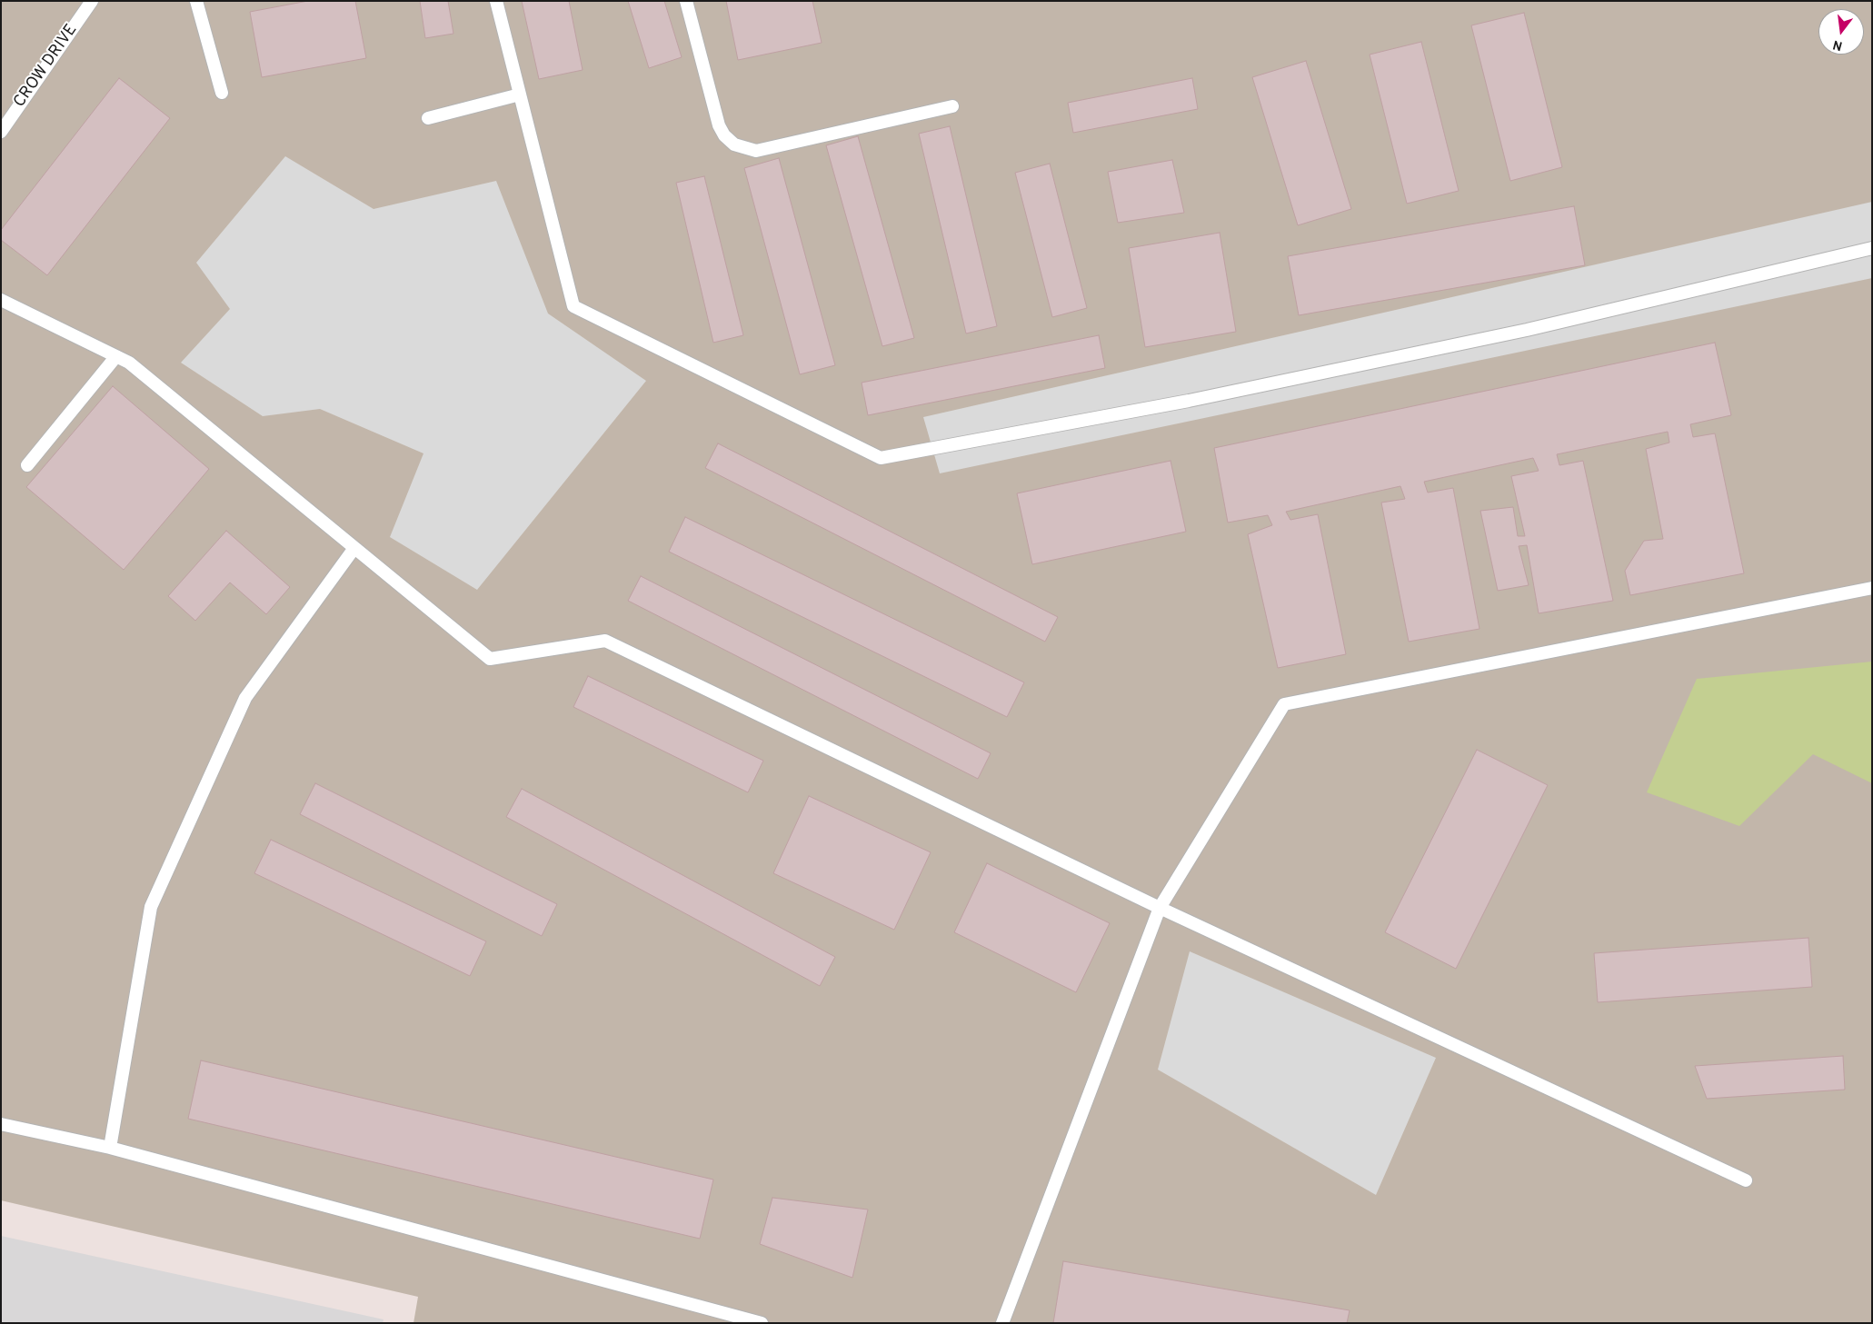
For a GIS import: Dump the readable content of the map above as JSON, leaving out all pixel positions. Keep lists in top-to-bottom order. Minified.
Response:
{"streets":{"lane":["CROW DRIVE"]},"north":"bottom"}
